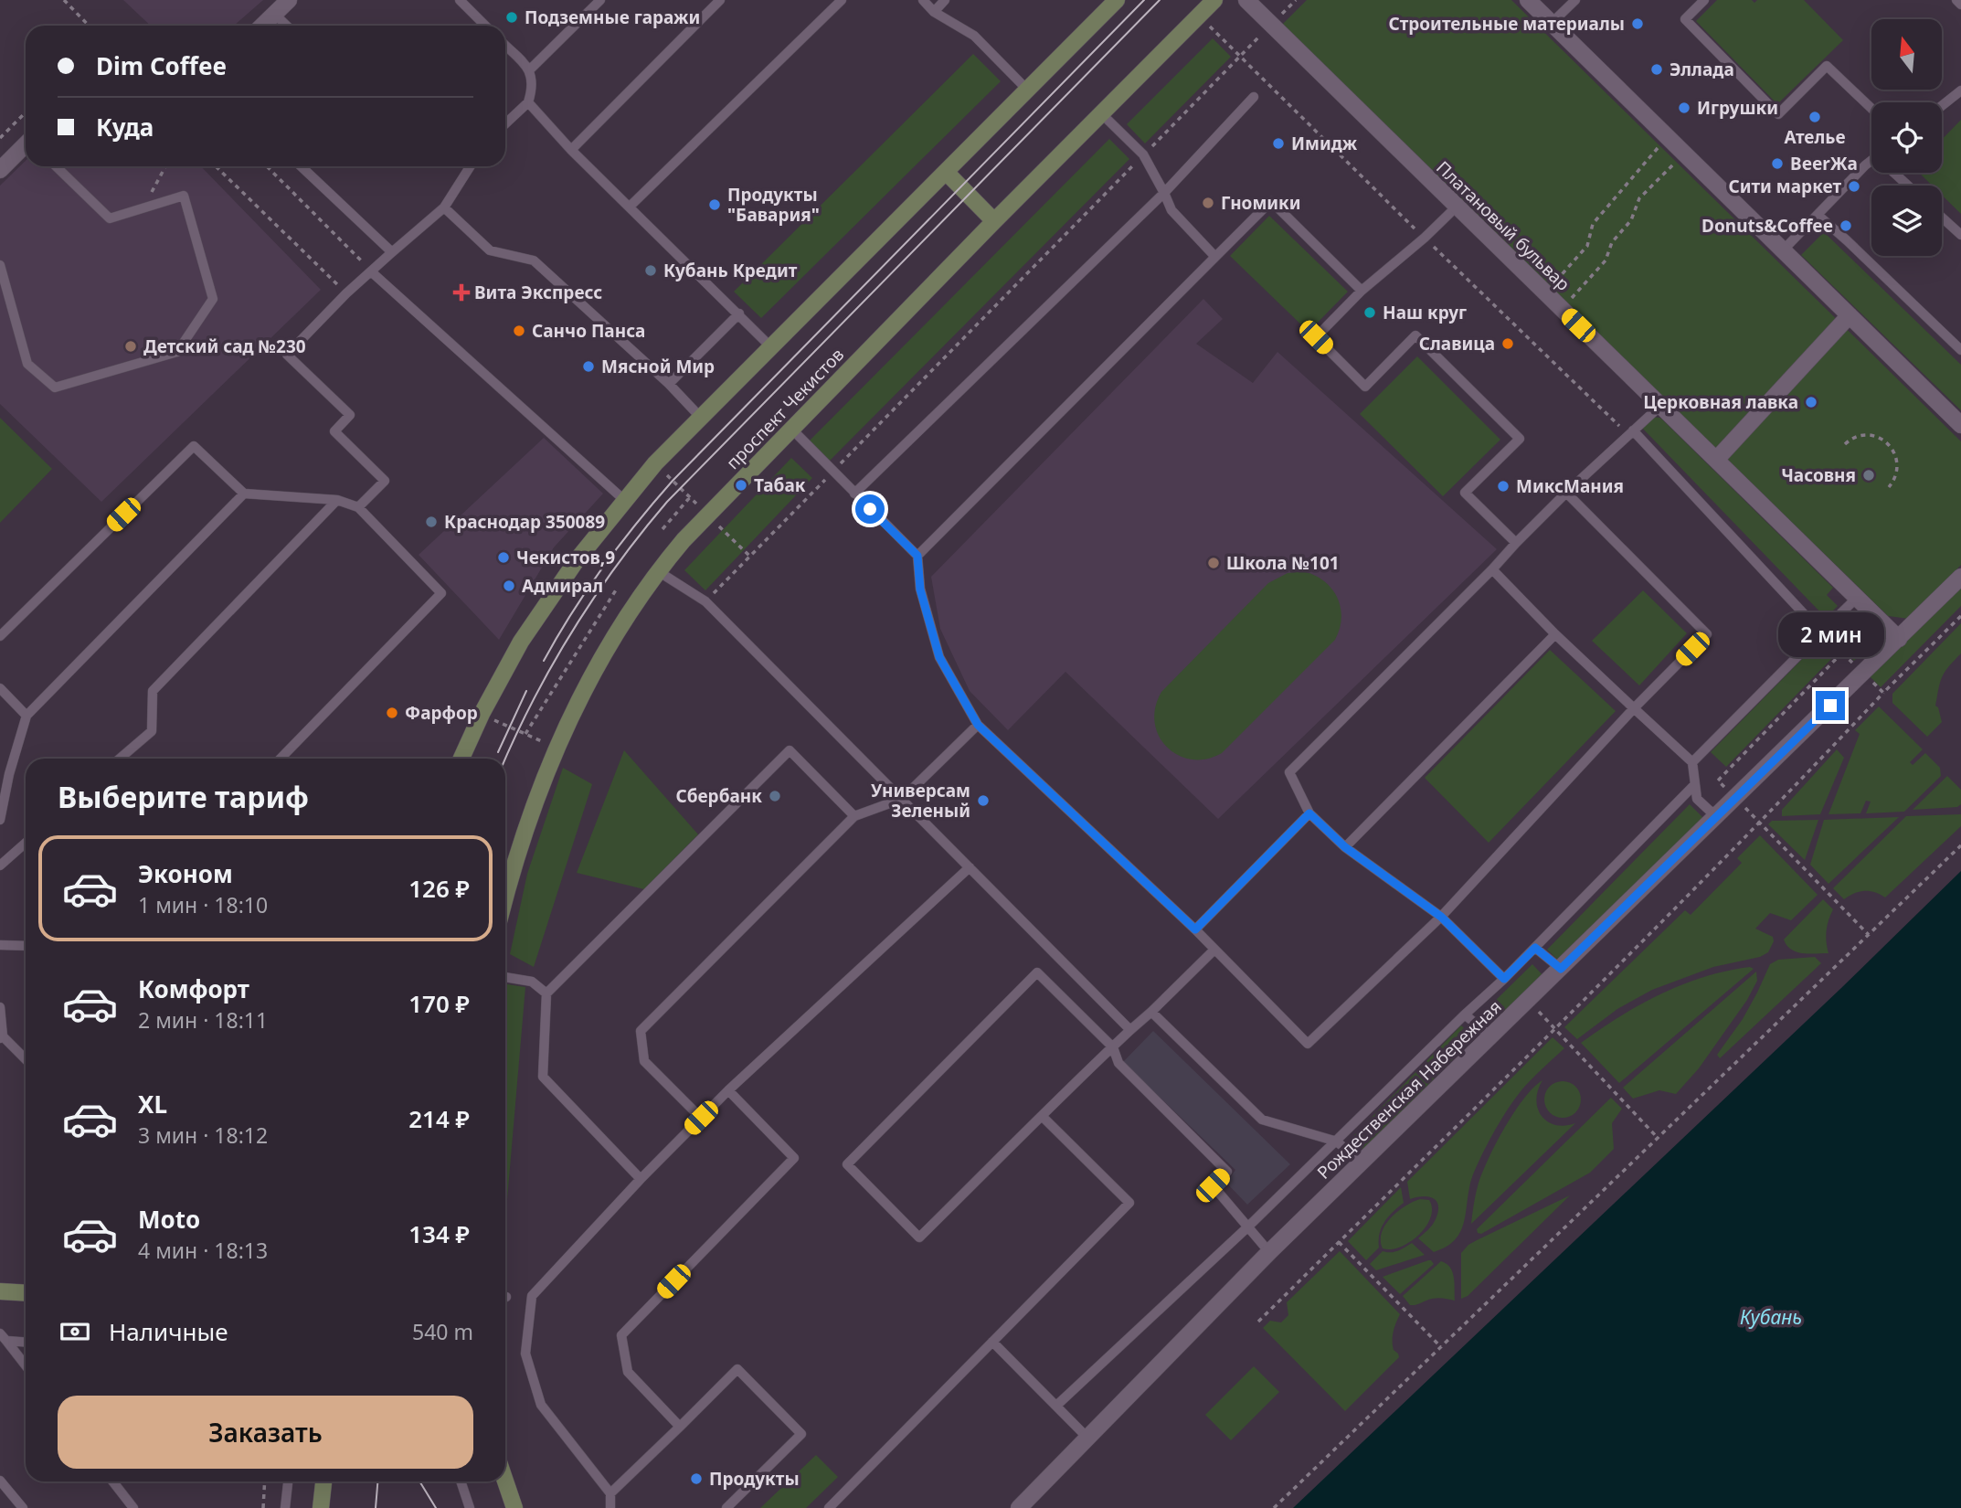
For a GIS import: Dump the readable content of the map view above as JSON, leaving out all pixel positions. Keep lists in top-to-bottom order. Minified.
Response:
{"streets":{"main road":["проспект Чекистов"],"street":["Платановый бульвар","Рождественская Набережная"]},"crossings":[["Платановый бульвар","Рождественская Набережная"]],"water":["Кубань"],"places":{"other":["Подземные гаражи","Строительные материалы","Эллада","Игрушки","Ателье","Имидж","BeerЖа","Сити маркет","Гномики","Продукты \"Бавария\"","Donuts&Coffee","Кубань Кредит","Наш круг","Санчо Панса","Славица","Детский сад №230","Мясной Мир","Церковная лавка","Часовня","Табак","МиксМания","Краснодар 350089","Чекистов,9","Школа №101","Адмирал","Фарфор","Сбербанк","Универсам Зеленый","Продукты"],"health":["Вита Экспресс"]},"north":"top","page":{"banner":["Dim Coffee","Куда"],"bubble":"2 мин","heading":"Выберите тариф","list":[{"name":"Эконом","note":"1 мин · 18:10","value":"126 ₽"},{"name":"Комфорт","note":"2 мин · 18:11","value":"170 ₽"},{"name":"XL","note":"3 мин · 18:12","value":"214 ₽"},{"name":"Moto","note":"4 мин · 18:13","value":"134 ₽"}],"pay":["Наличные","540 m"],"buttons":"Заказать"}}
